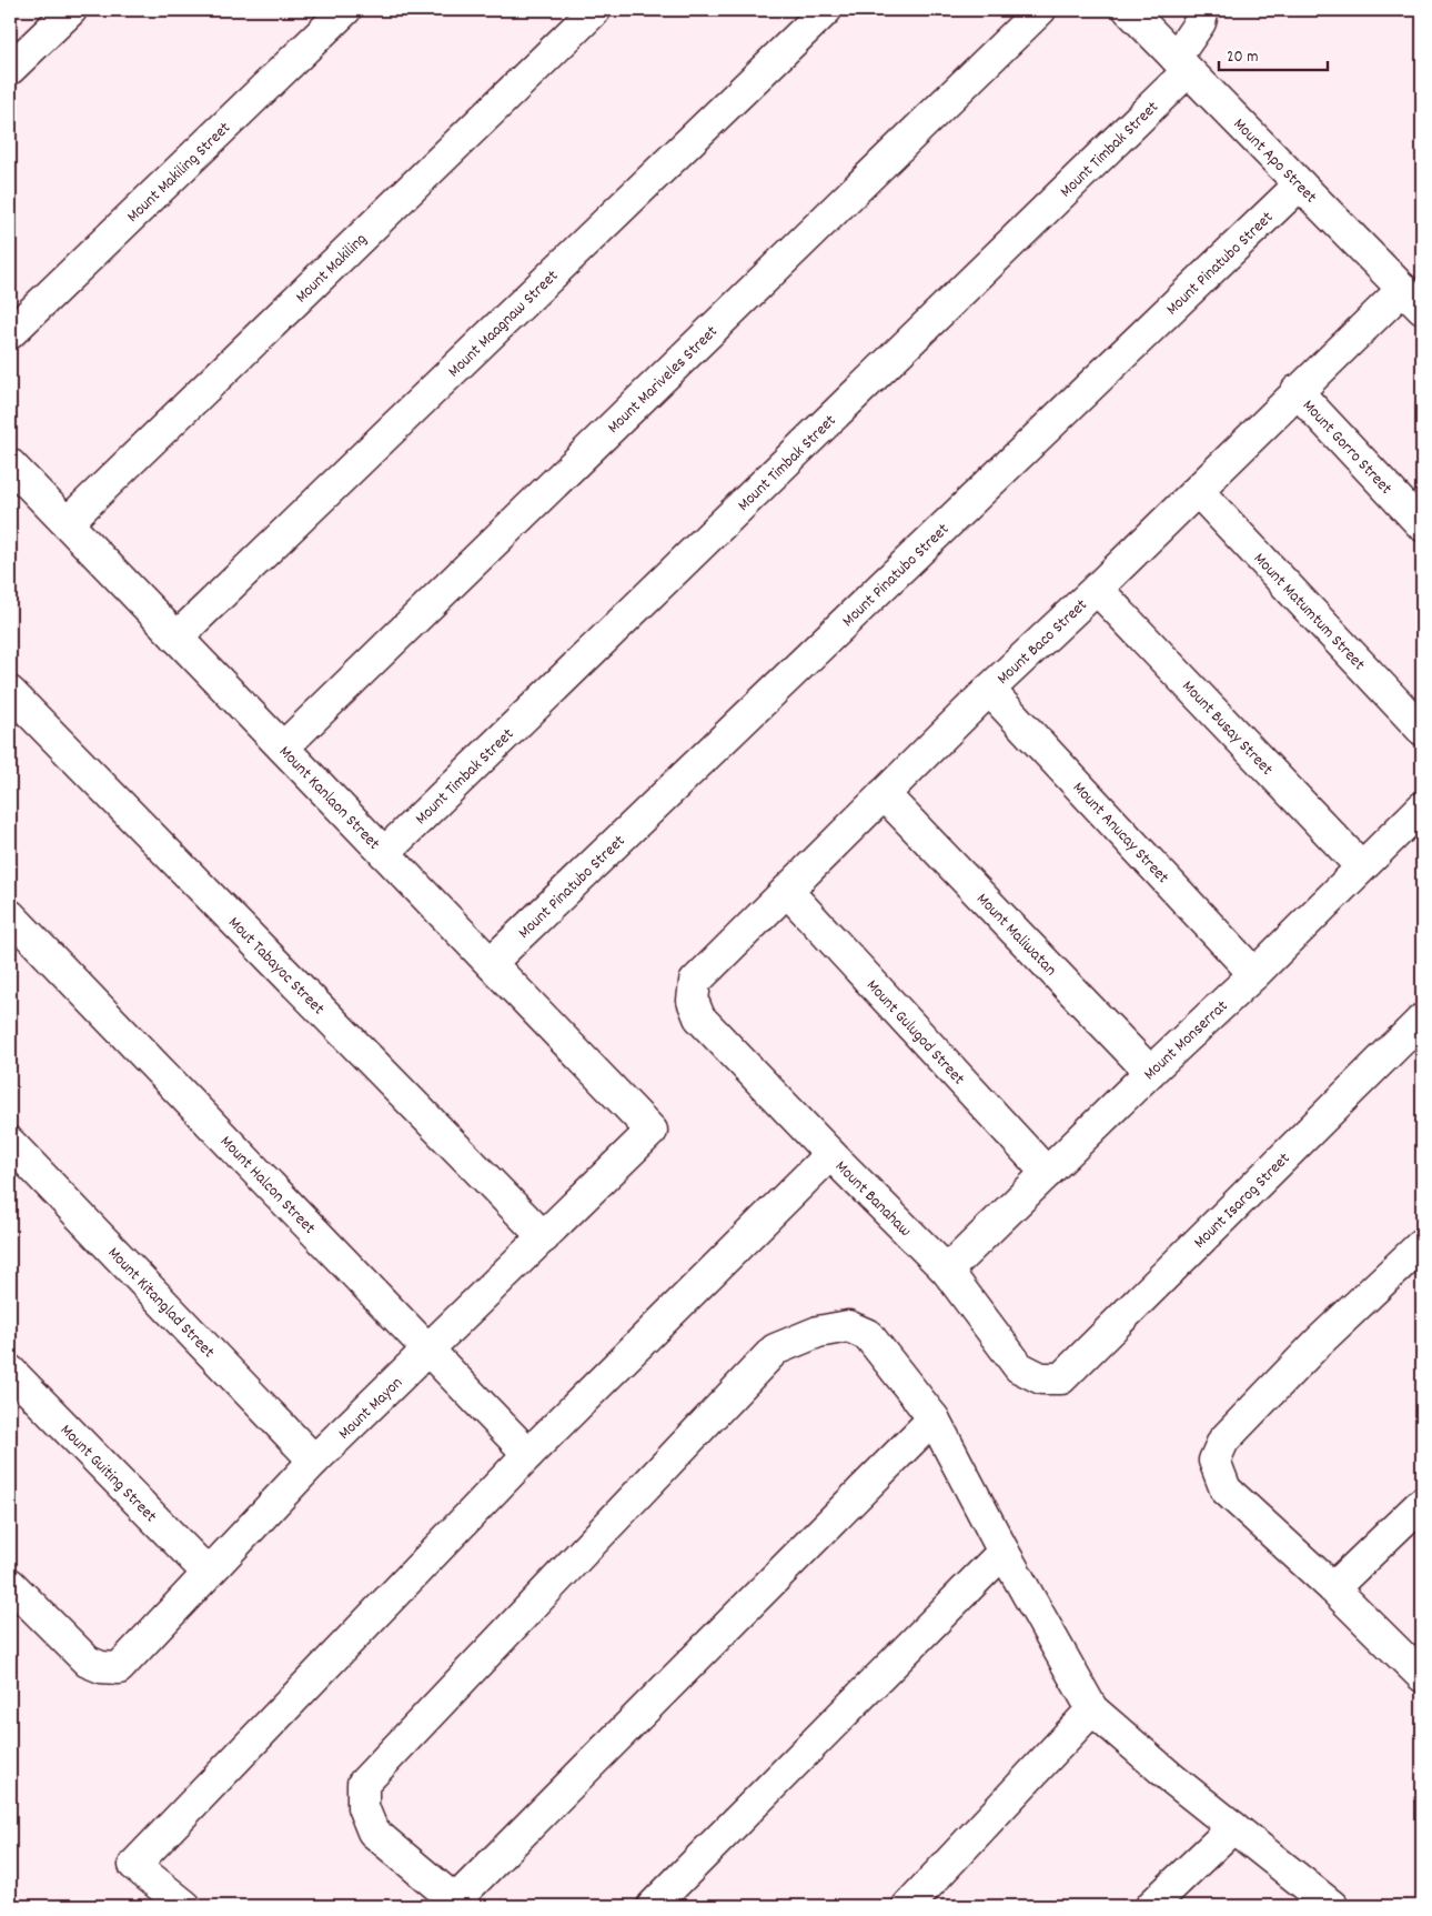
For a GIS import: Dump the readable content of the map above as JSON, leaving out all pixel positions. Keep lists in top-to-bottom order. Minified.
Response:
{"streets":{"street":["Mount Timbak Street","Mount Apo Street","Mount Makiling Street","Mount Pinatubo Street","Mount Makiling","Mount Maagnaw Street","Mount Mariveles Street","Mount Gorro Street","Mount Matumtum Street","Mount Baco Street","Mount Busay Street","Mount Kanlaon Street","Mount Anucay Street","Mount Maliwatan","Mout Tabayoc Street","Mount Gulugod Street","Mount Monserrat","Mount Halcon Street","Mount Banahaw","Mount Isarog Street","Mount Kitanglad Street","Mount Mayon","Mount Guiting Street"]},"crossings":[["Mount Timbak Street","Mount Apo Street"],["Mount Timbak Street","Mount Kanlaon Street"],["Mount Apo Street","Mount Pinatubo Street"],["Mount Apo Street","Mount Baco Street"],["Mount Pinatubo Street","Mount Kanlaon Street"],["Mount Makiling","Mount Kanlaon Street"],["Mount Maagnaw Street","Mount Kanlaon Street"],["Mount Mariveles Street","Mount Kanlaon Street"],["Mount Gorro Street","Mount Baco Street"],["Mount Matumtum Street","Mount Baco Street"],["Mount Baco Street","Mount Busay Street"],["Mount Baco Street","Mount Anucay Street"],["Mount Baco Street","Mount Maliwatan"],["Mount Baco Street","Mount Gulugod Street"],["Mount Baco Street","Mount Banahaw"],["Mount Busay Street","Mount Monserrat"],["Mount Kanlaon Street","Mount Mayon"],["Mount Anucay Street","Mount Monserrat"],["Mount Maliwatan","Mount Monserrat"],["Mout Tabayoc Street","Mount Mayon"],["Mount Gulugod Street","Mount Monserrat"],["Mount Monserrat","Mount Banahaw"],["Mount Halcon Street","Mount Mayon"],["Mount Banahaw","Mount Isarog Street"],["Mount Kitanglad Street","Mount Mayon"],["Mount Mayon","Mount Guiting Street"]],"scale_bar":"20 m"}
